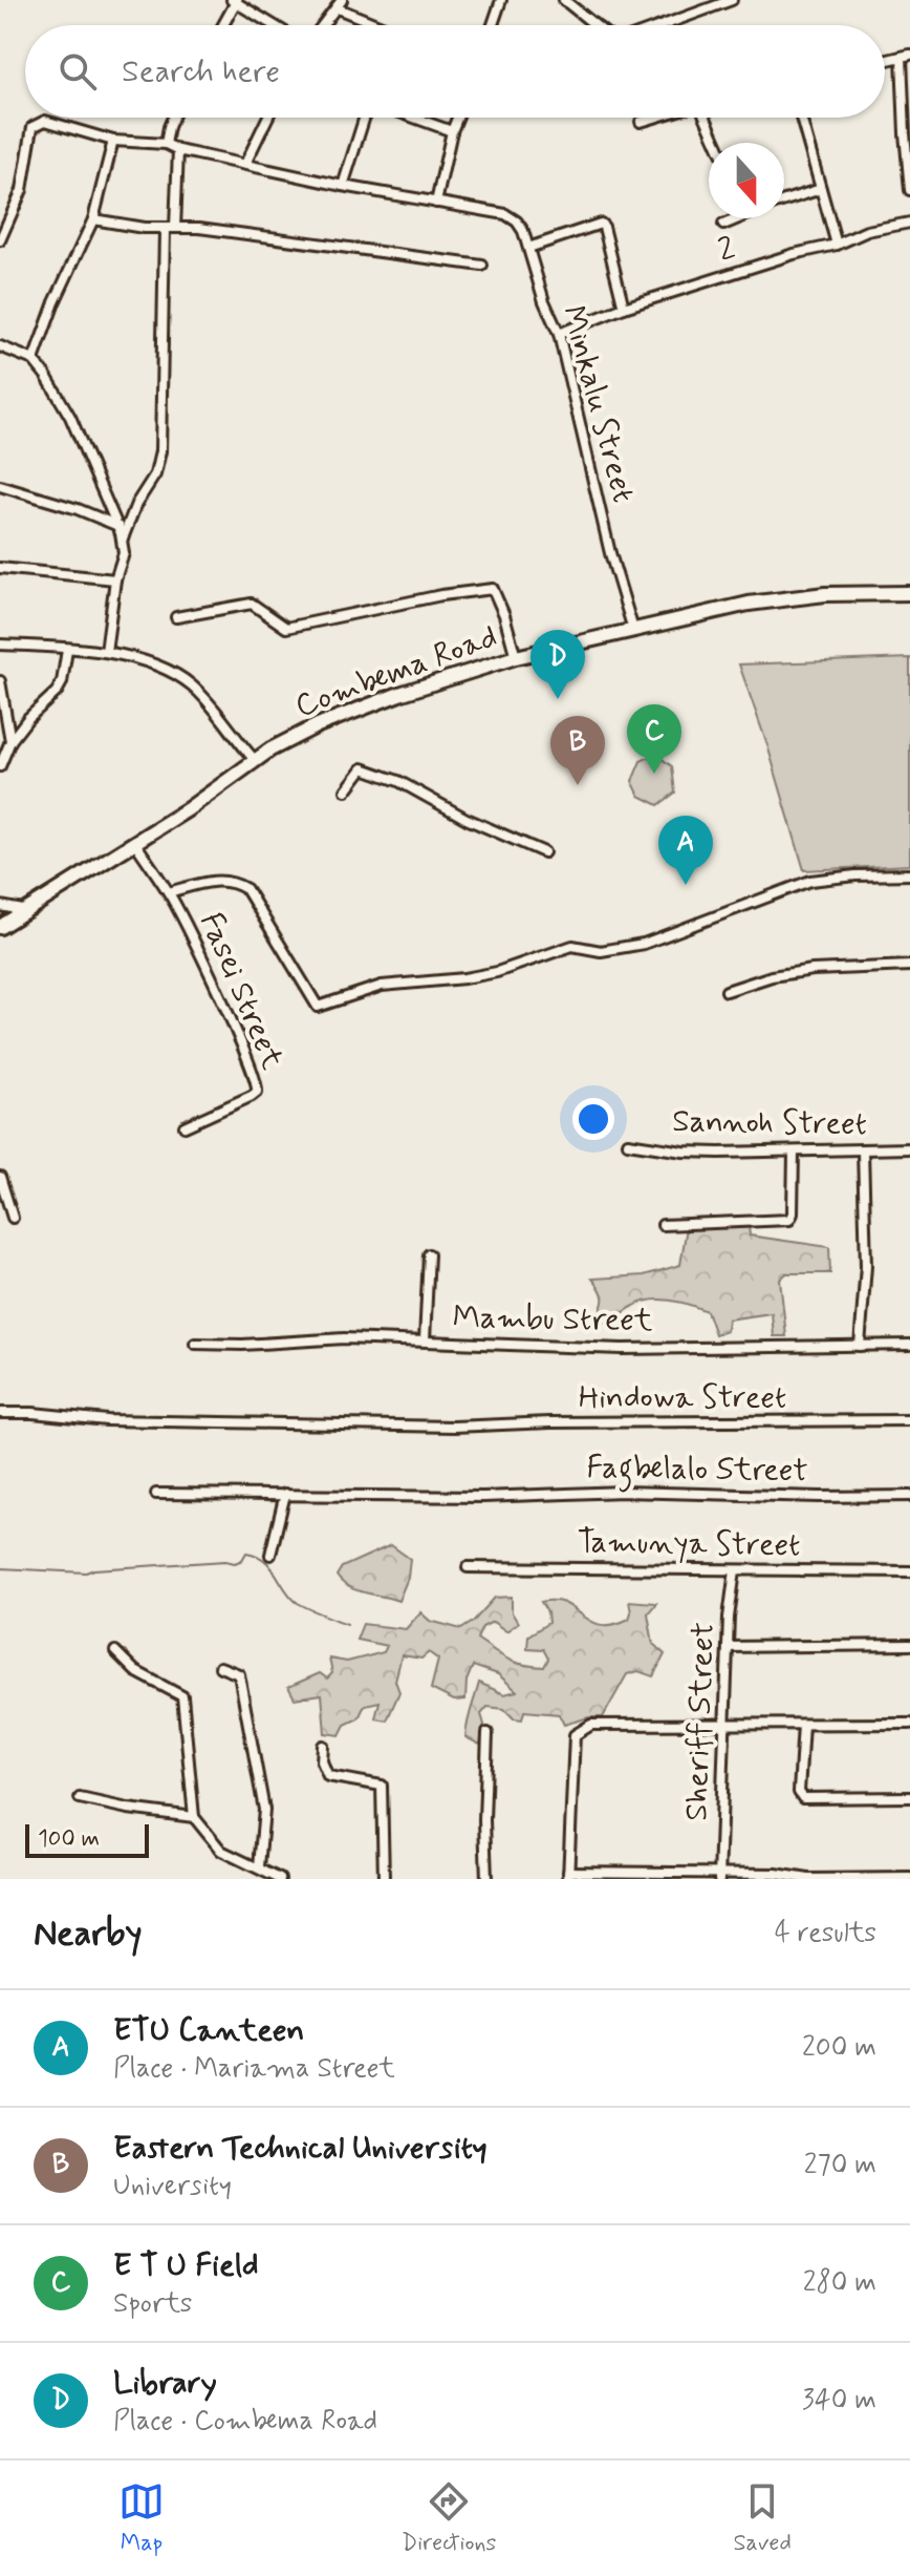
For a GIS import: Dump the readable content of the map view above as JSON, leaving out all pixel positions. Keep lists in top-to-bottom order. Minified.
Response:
{"streets":{"street":["2","Minkalu Street","Combema Road","Fasei Street","Sannoh Street","Mambu Street","Hindowa Street","Fagbelalo Street","Tamunya Street","Sheriff Street"]},"crossings":[["2","Minkalu Street"],["Minkalu Street","Combema Road"],["Combema Road","Fasei Street"],["Tamunya Street","Sheriff Street"]],"scale_bar":"100 m","north":"bottom","page":{"search":"Search here","pins":["D","C","B","A"],"scale":"100 m","heading":["Nearby","4 results"],"list":[{"mark":"A","name":"ETU Canteen","note":"Place · Mariama Street","value":"200 m"},{"mark":"B","name":"Eastern Technical University","note":"University","value":"270 m"},{"mark":"C","name":"E T U Field","note":"Sports","value":"280 m"},{"mark":"D","name":"Library","note":"Place · Combema Road","value":"340 m"}],"nav":["Map","Directions","Saved"]}}
